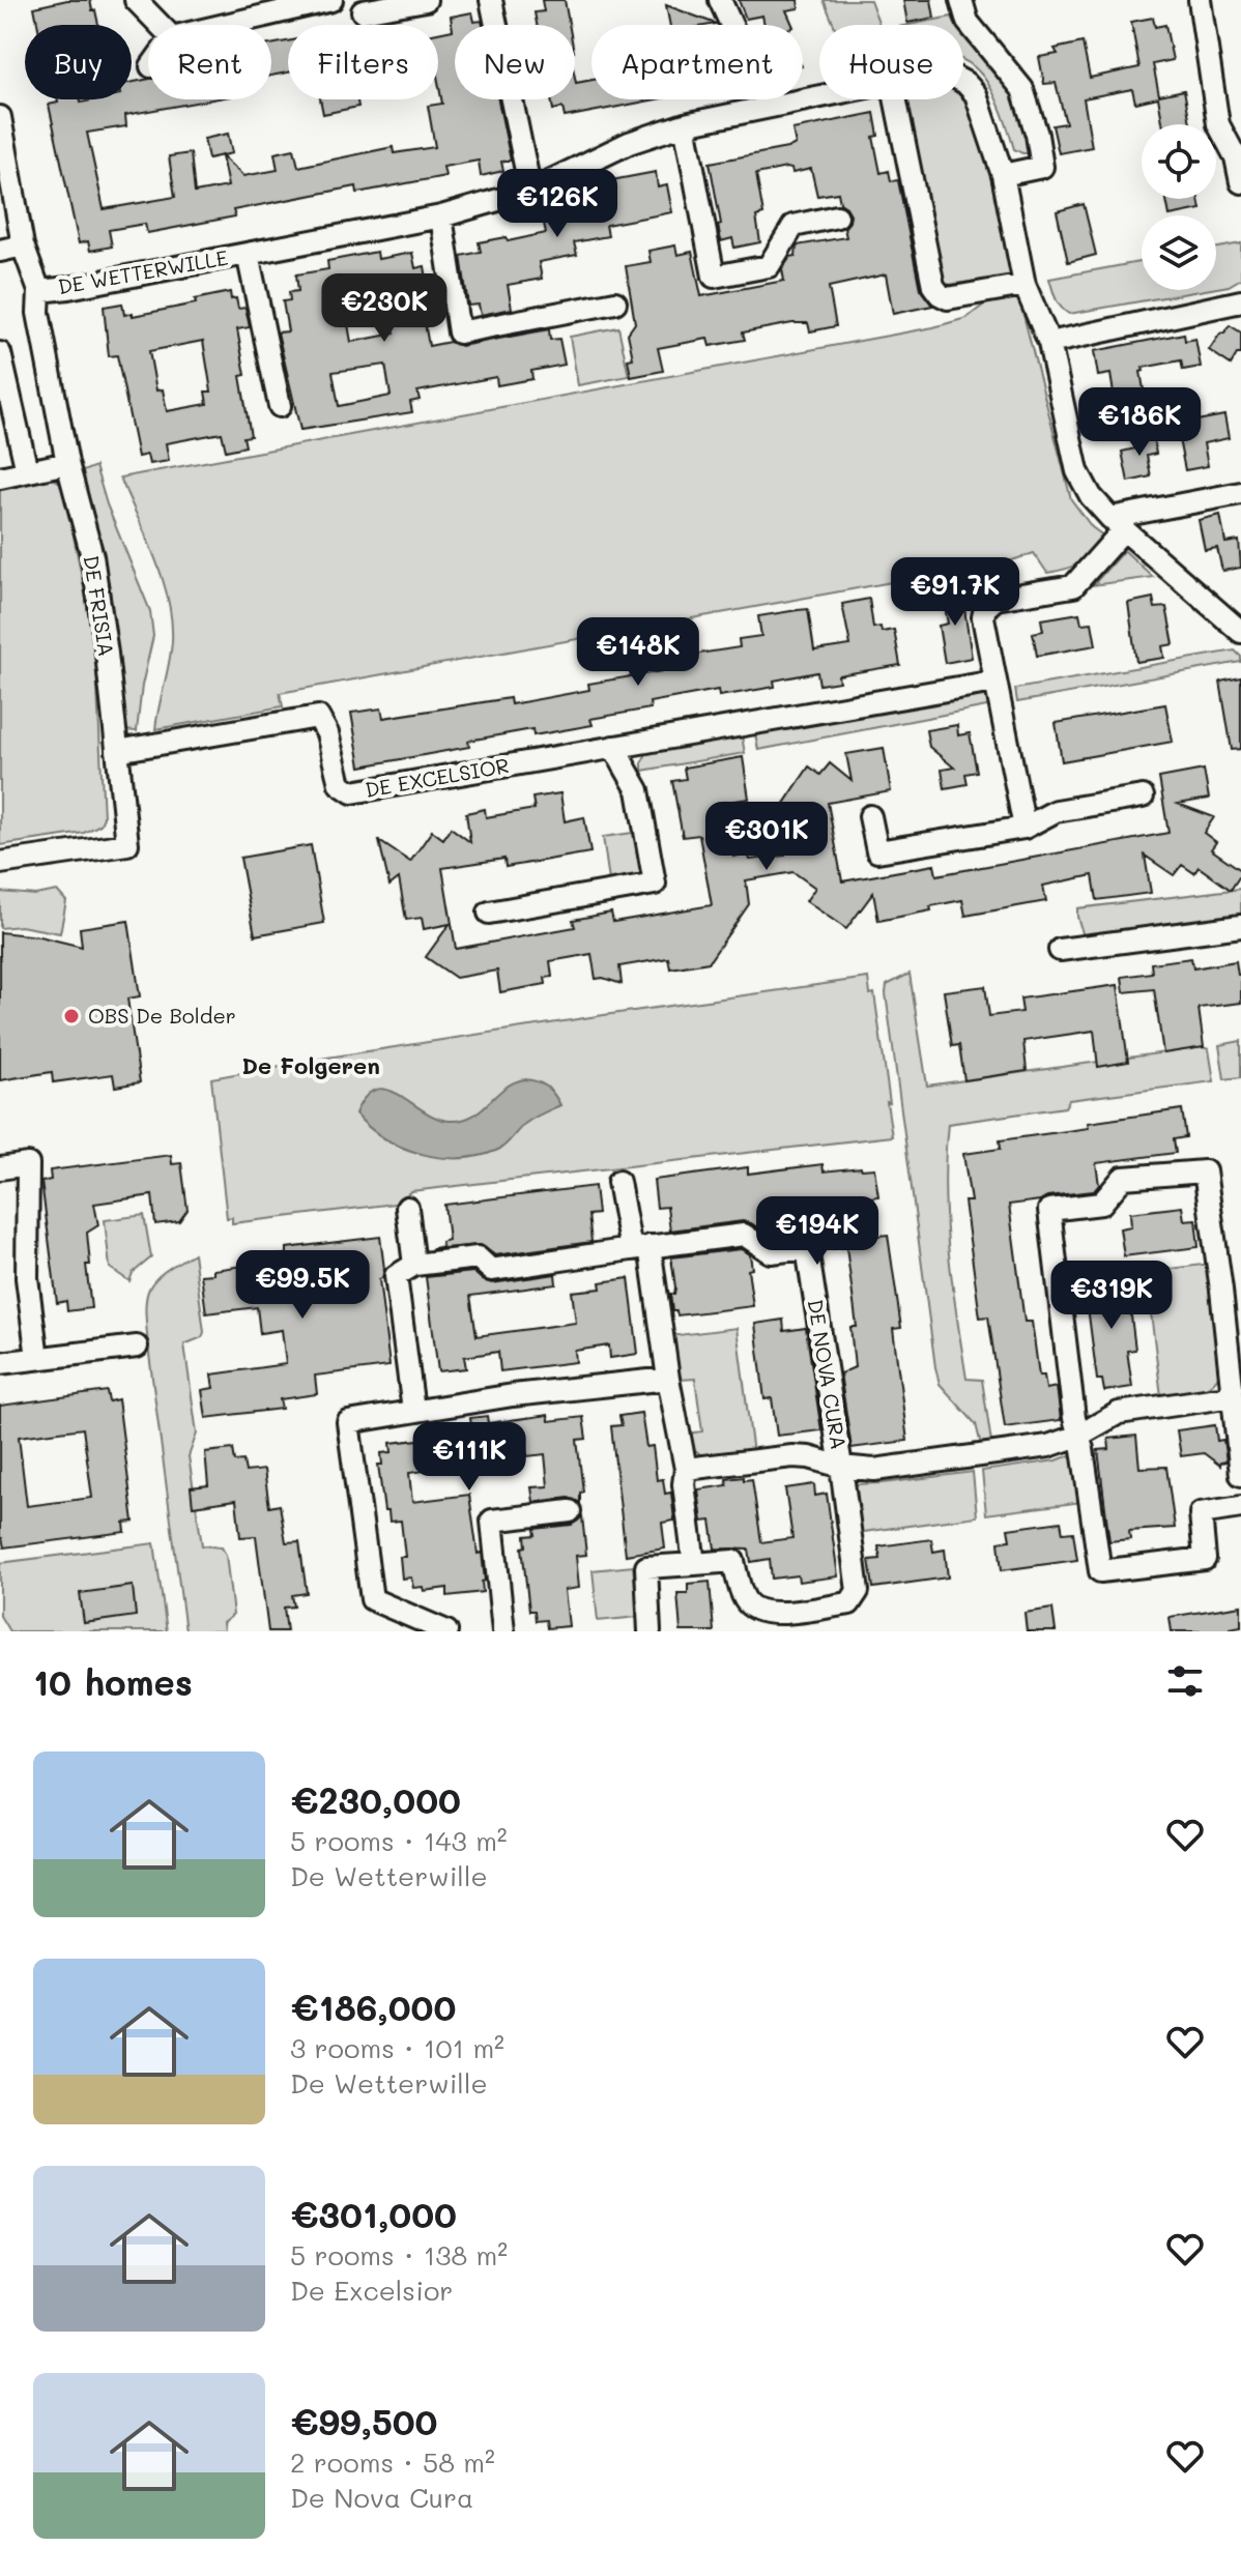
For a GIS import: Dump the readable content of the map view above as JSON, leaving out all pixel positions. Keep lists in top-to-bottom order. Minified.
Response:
{"streets":{"street":["DE WETTERWILLE","DE FRISIA","DE EXCELSIOR","DE NOVA CURA"]},"crossings":[["DE WETTERWILLE","DE FRISIA"],["DE FRISIA","DE EXCELSIOR"]],"districts":["De Folgeren"],"places":["OBS De Bolder"],"page":{"chip":["Buy","Rent","Filters","New","Apartment","House"],"price":["€126K","€230K","€186K","€91.7K","€148K","€301K","€194K","€99.5K","€319K","€111K"],"heading":"10 homes","list":[{"name":"€230,000","note":"5 rooms · 143 m² · De Wetterwille"},{"name":"€186,000","note":"3 rooms · 101 m² · De Wetterwille"},{"name":"€301,000","note":"5 rooms · 138 m² · De Excelsior"},{"name":"€99,500","note":"2 rooms · 58 m² · De Nova Cura"}]}}
